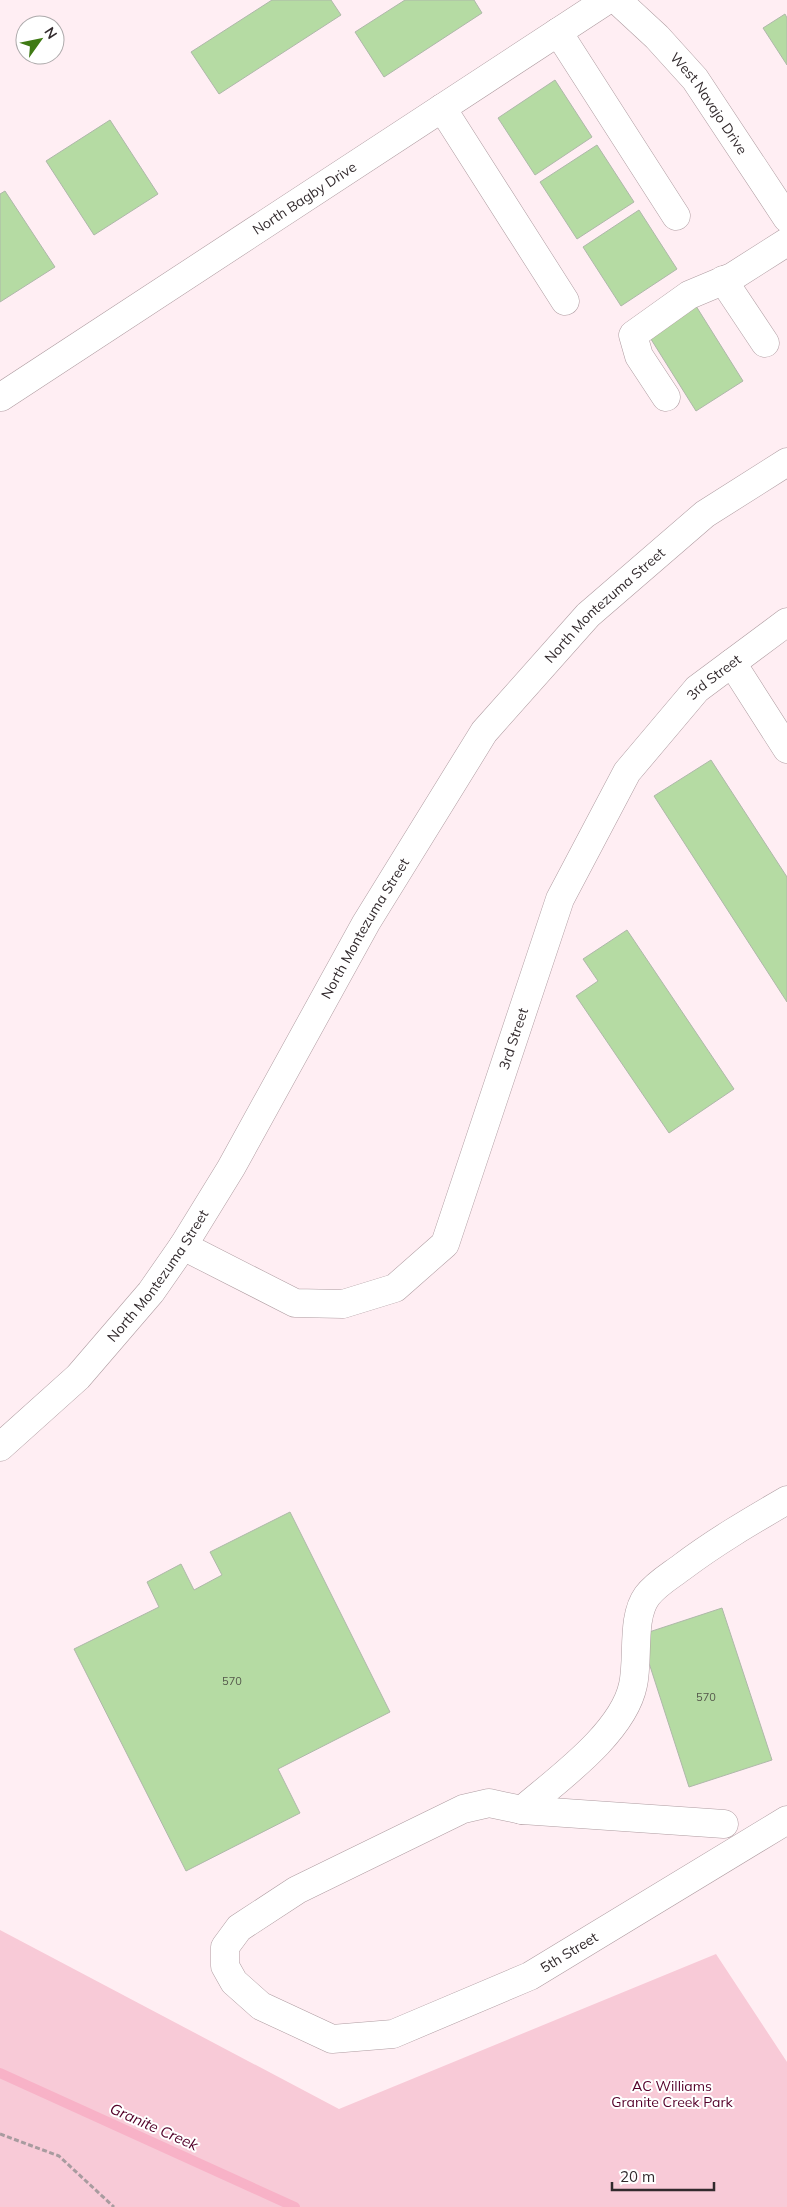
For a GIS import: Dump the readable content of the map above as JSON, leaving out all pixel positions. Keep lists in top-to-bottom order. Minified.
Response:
{"streets":{"street":["West Navajo Drive","North Bagby Drive","North Montezuma Street","3rd Street","5th Street"]},"crossings":[["North Montezuma Street","3rd Street"]],"water":["Granite Creek"],"parks":["AC Williams Granite Creek Park"],"house_numbers":["570","570"],"scale_bar":"20 m","north":"top right"}
